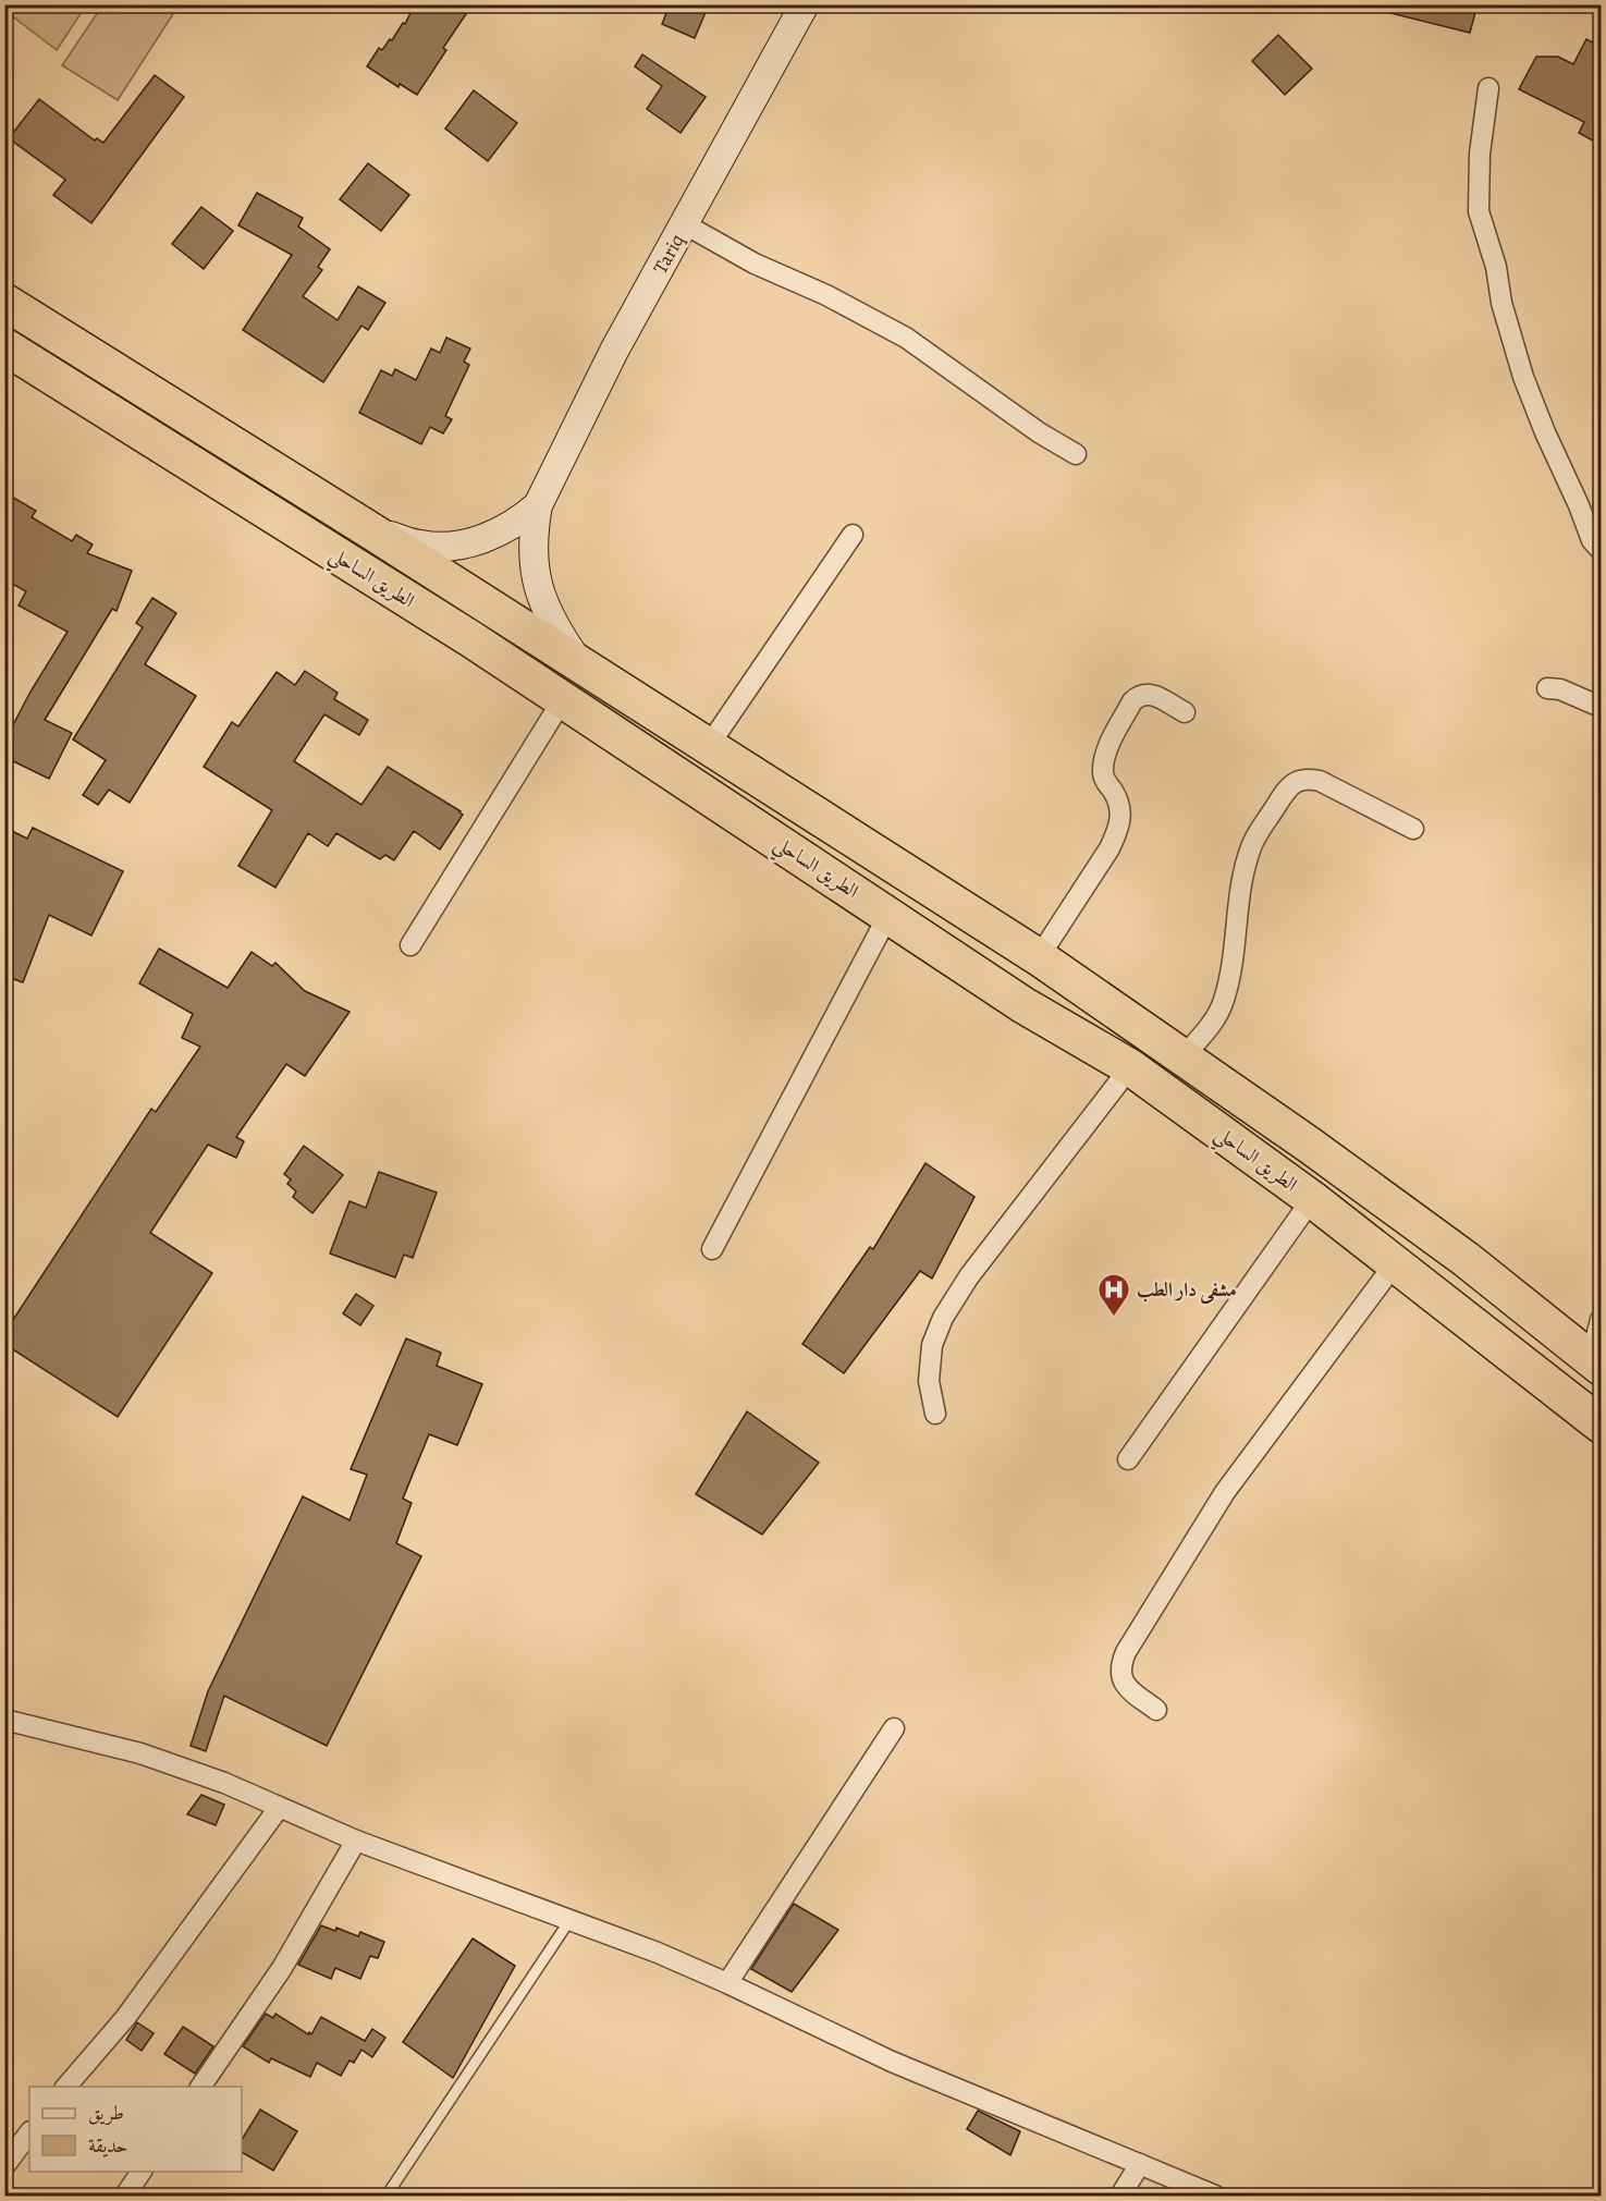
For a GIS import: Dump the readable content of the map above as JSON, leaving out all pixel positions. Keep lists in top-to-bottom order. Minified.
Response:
{"streets":{"highway":["الطريق الساحلي"],"main road":["Tariq"]},"places":{"hospital":["مشفى دار الطب"]},"legend":["طريق","حديقة"]}
